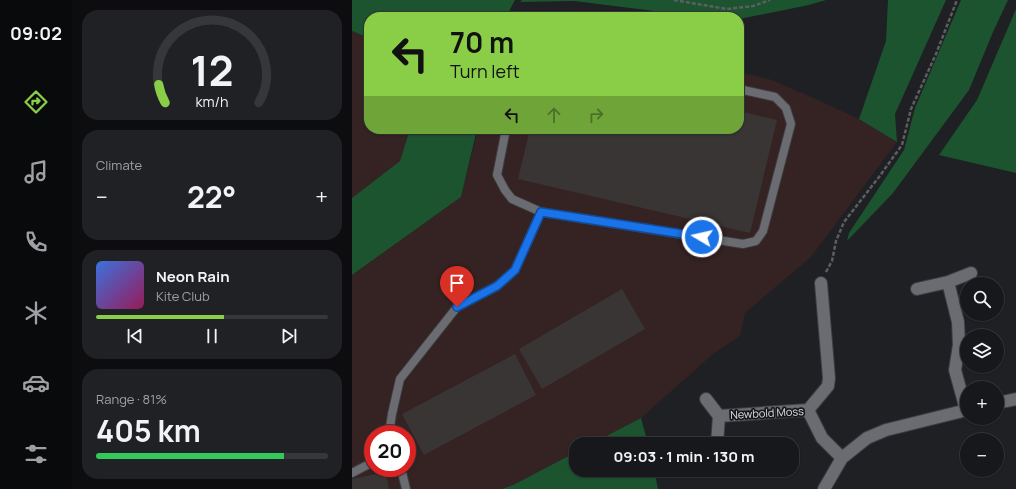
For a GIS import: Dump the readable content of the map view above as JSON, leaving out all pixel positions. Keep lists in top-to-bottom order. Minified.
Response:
{"streets":{"street":["Newbold Moss"]},"page":{"tabs":"09:02","turn":["70 m","Turn left"],"tile":["Climate",["Range · 81%","405 km"]],"heat":["−","22°","+"],"song":["Neon Rain","Kite Club"],"map_buttons":["+","−"],"limit":"20","trip":"09:03 · 1 min · 130 m","gauge":["12","km/h"]}}
